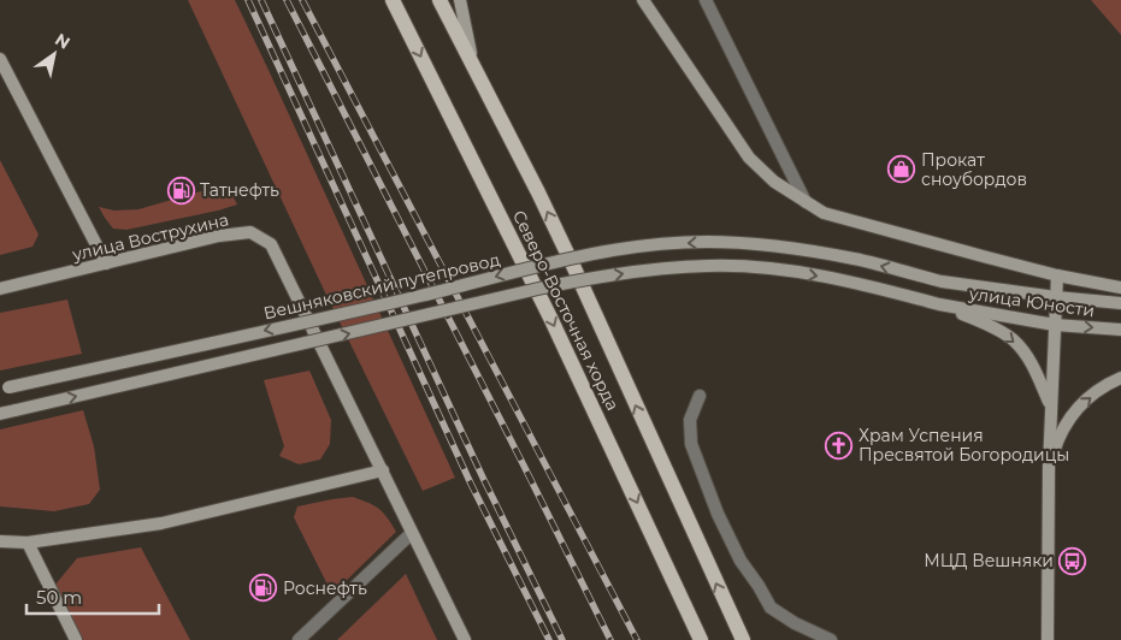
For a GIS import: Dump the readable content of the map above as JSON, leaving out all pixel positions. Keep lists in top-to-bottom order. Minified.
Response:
{"streets":{"main road":["улица Вострухина","Вешняковский путепровод","улица Юности","Северо-Восточная хорда"]},"crossings":[["Вешняковский путепровод","улица Юности"]],"places":{"shop":["Прокат сноубордов"],"fuel station":["Татнефть","Роснефть"],"church":["Храм Успения Пресвятой Богородицы"],"bus stop":["МЦД Вешняки"]},"scale_bar":"50 m","north":"top right"}
